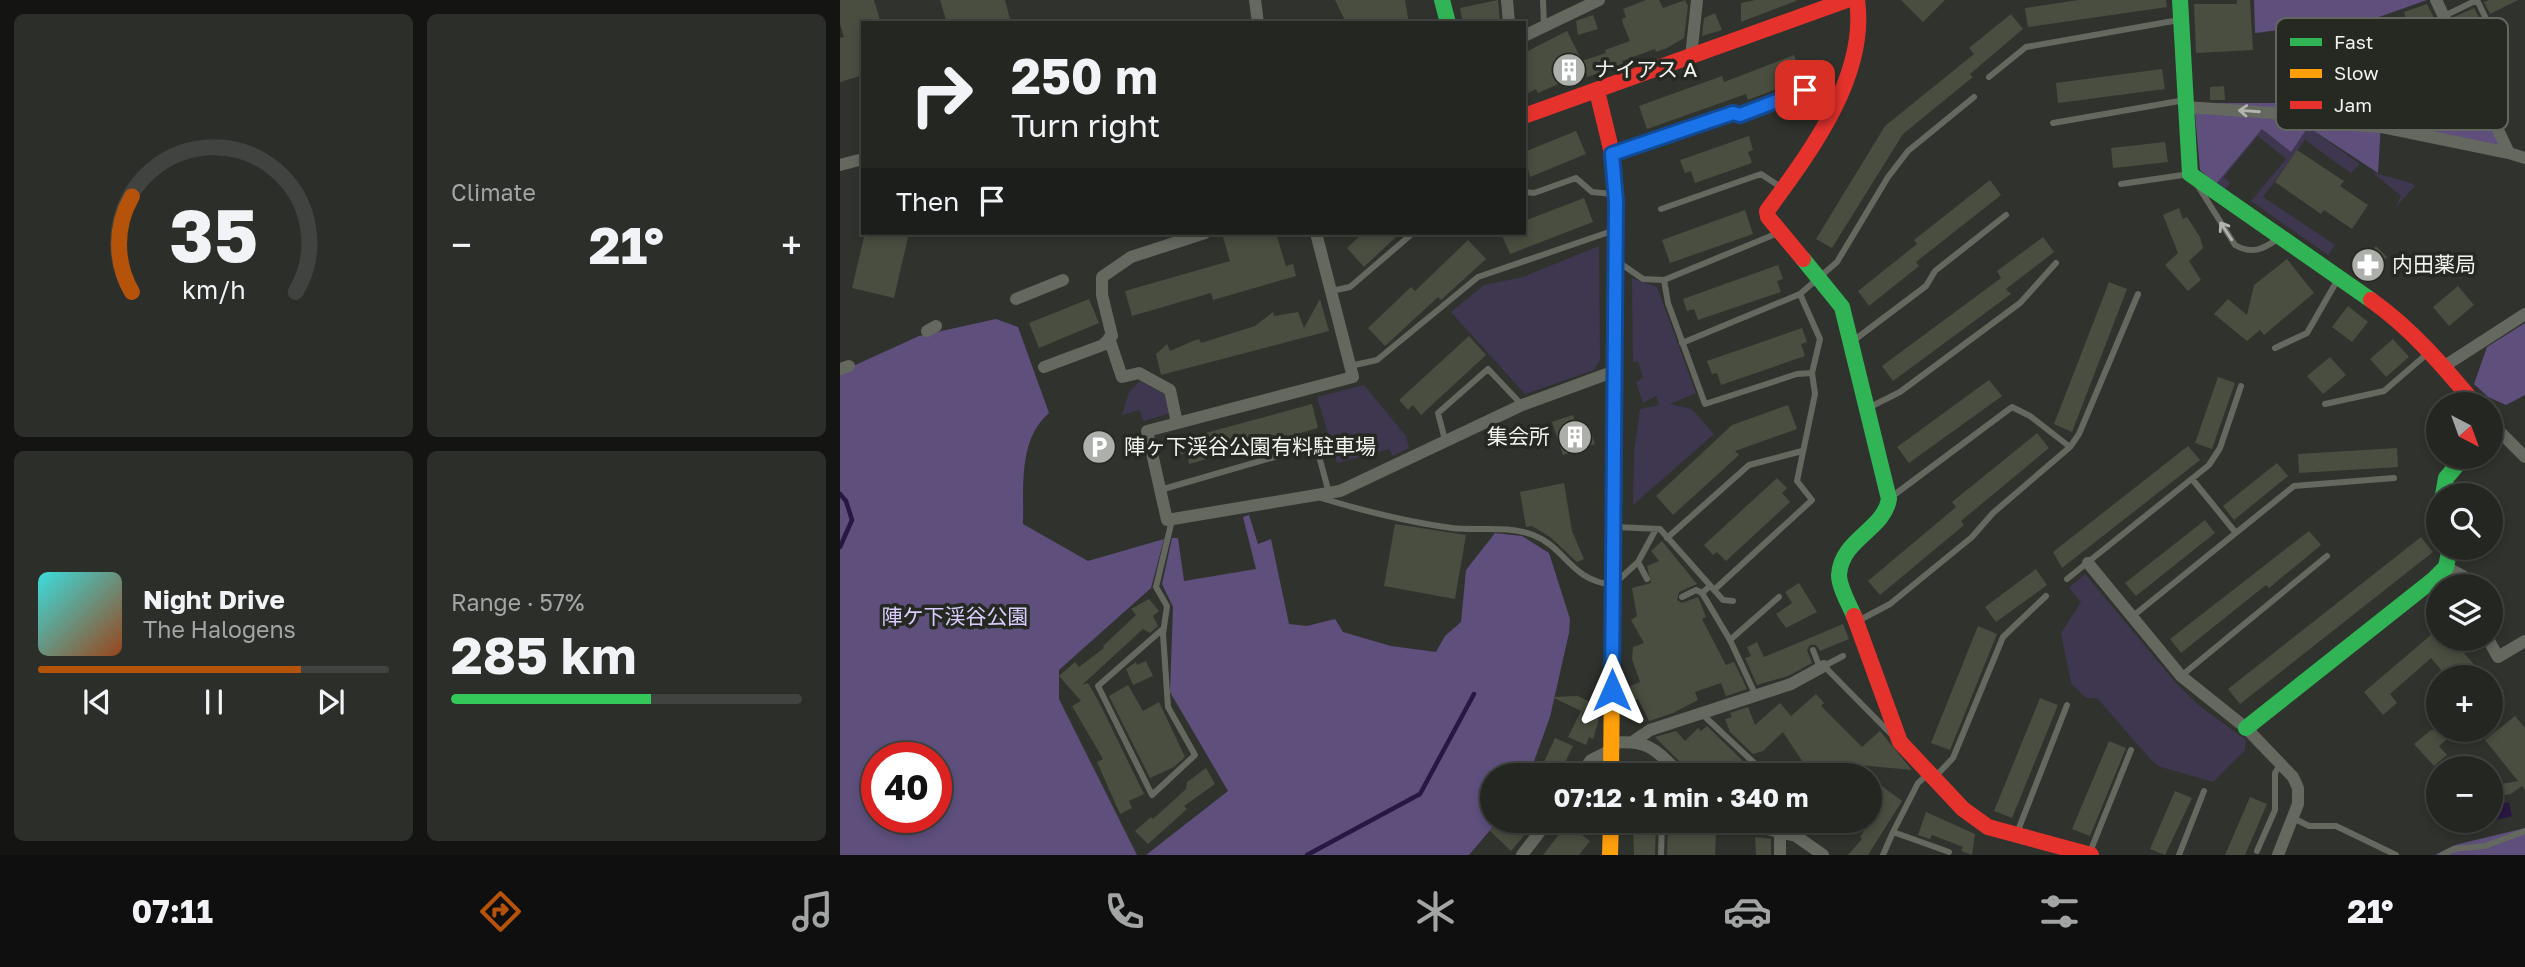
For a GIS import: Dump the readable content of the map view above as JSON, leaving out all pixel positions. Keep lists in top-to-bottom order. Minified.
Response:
{"parks":["陣ケ下渓谷公園"],"places":{"building":["ナイアス A","集会所"],"pharmacy":["内田薬局"],"parking":["陣ヶ下渓谷公園有料駐車場"]},"legend":["Fast","Slow","Jam"],"north":"bottom right","page":{"tile":["Climate",["Range · 57%","285 km"]],"turn":["250 m","Turn right"],"then":"Then","heat":["−","21°","+"],"map_buttons":["+","−"],"song":["Night Drive","The Halogens"],"limit":"40","trip":"07:12 · 1 min · 340 m","tabs":["07:11","21°"],"gauge":["35","km/h"]}}
